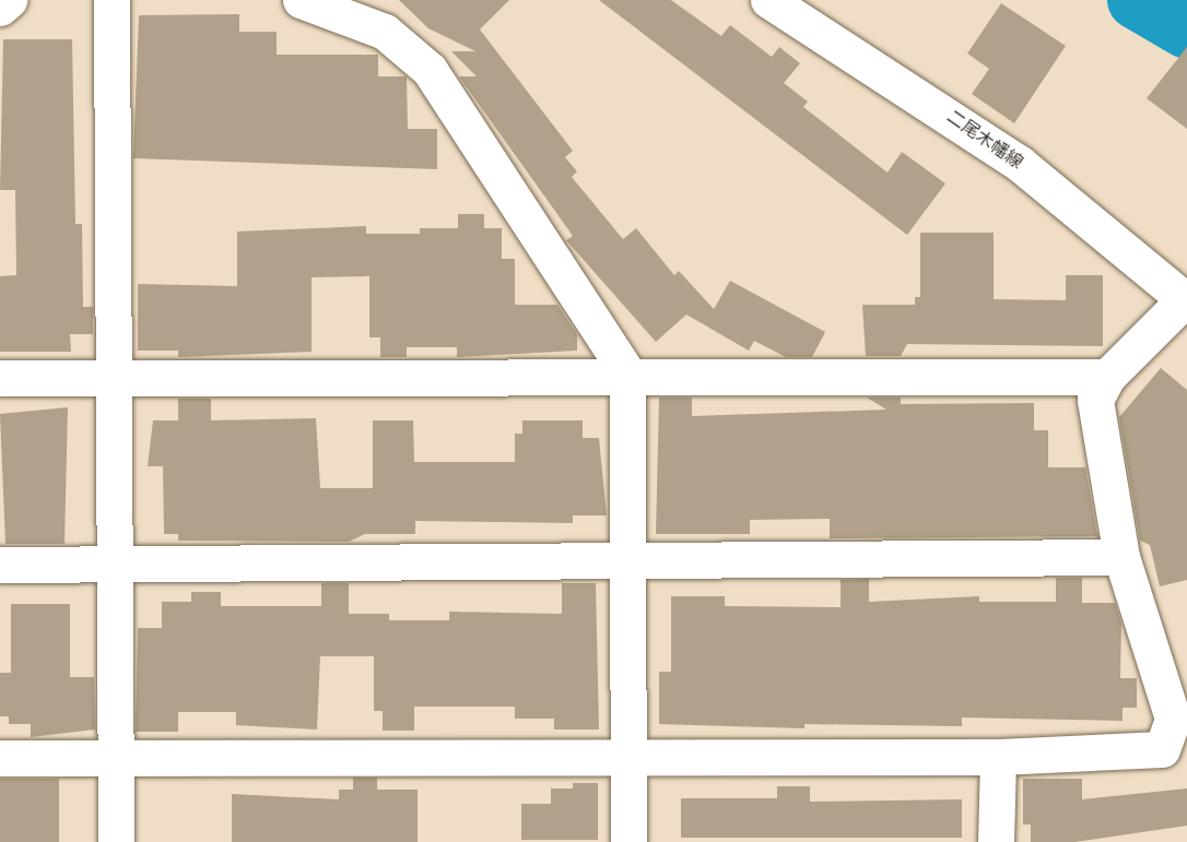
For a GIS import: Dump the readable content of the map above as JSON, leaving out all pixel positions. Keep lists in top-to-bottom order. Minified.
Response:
{"streets":{"street":["二尾木幡線"]}}
